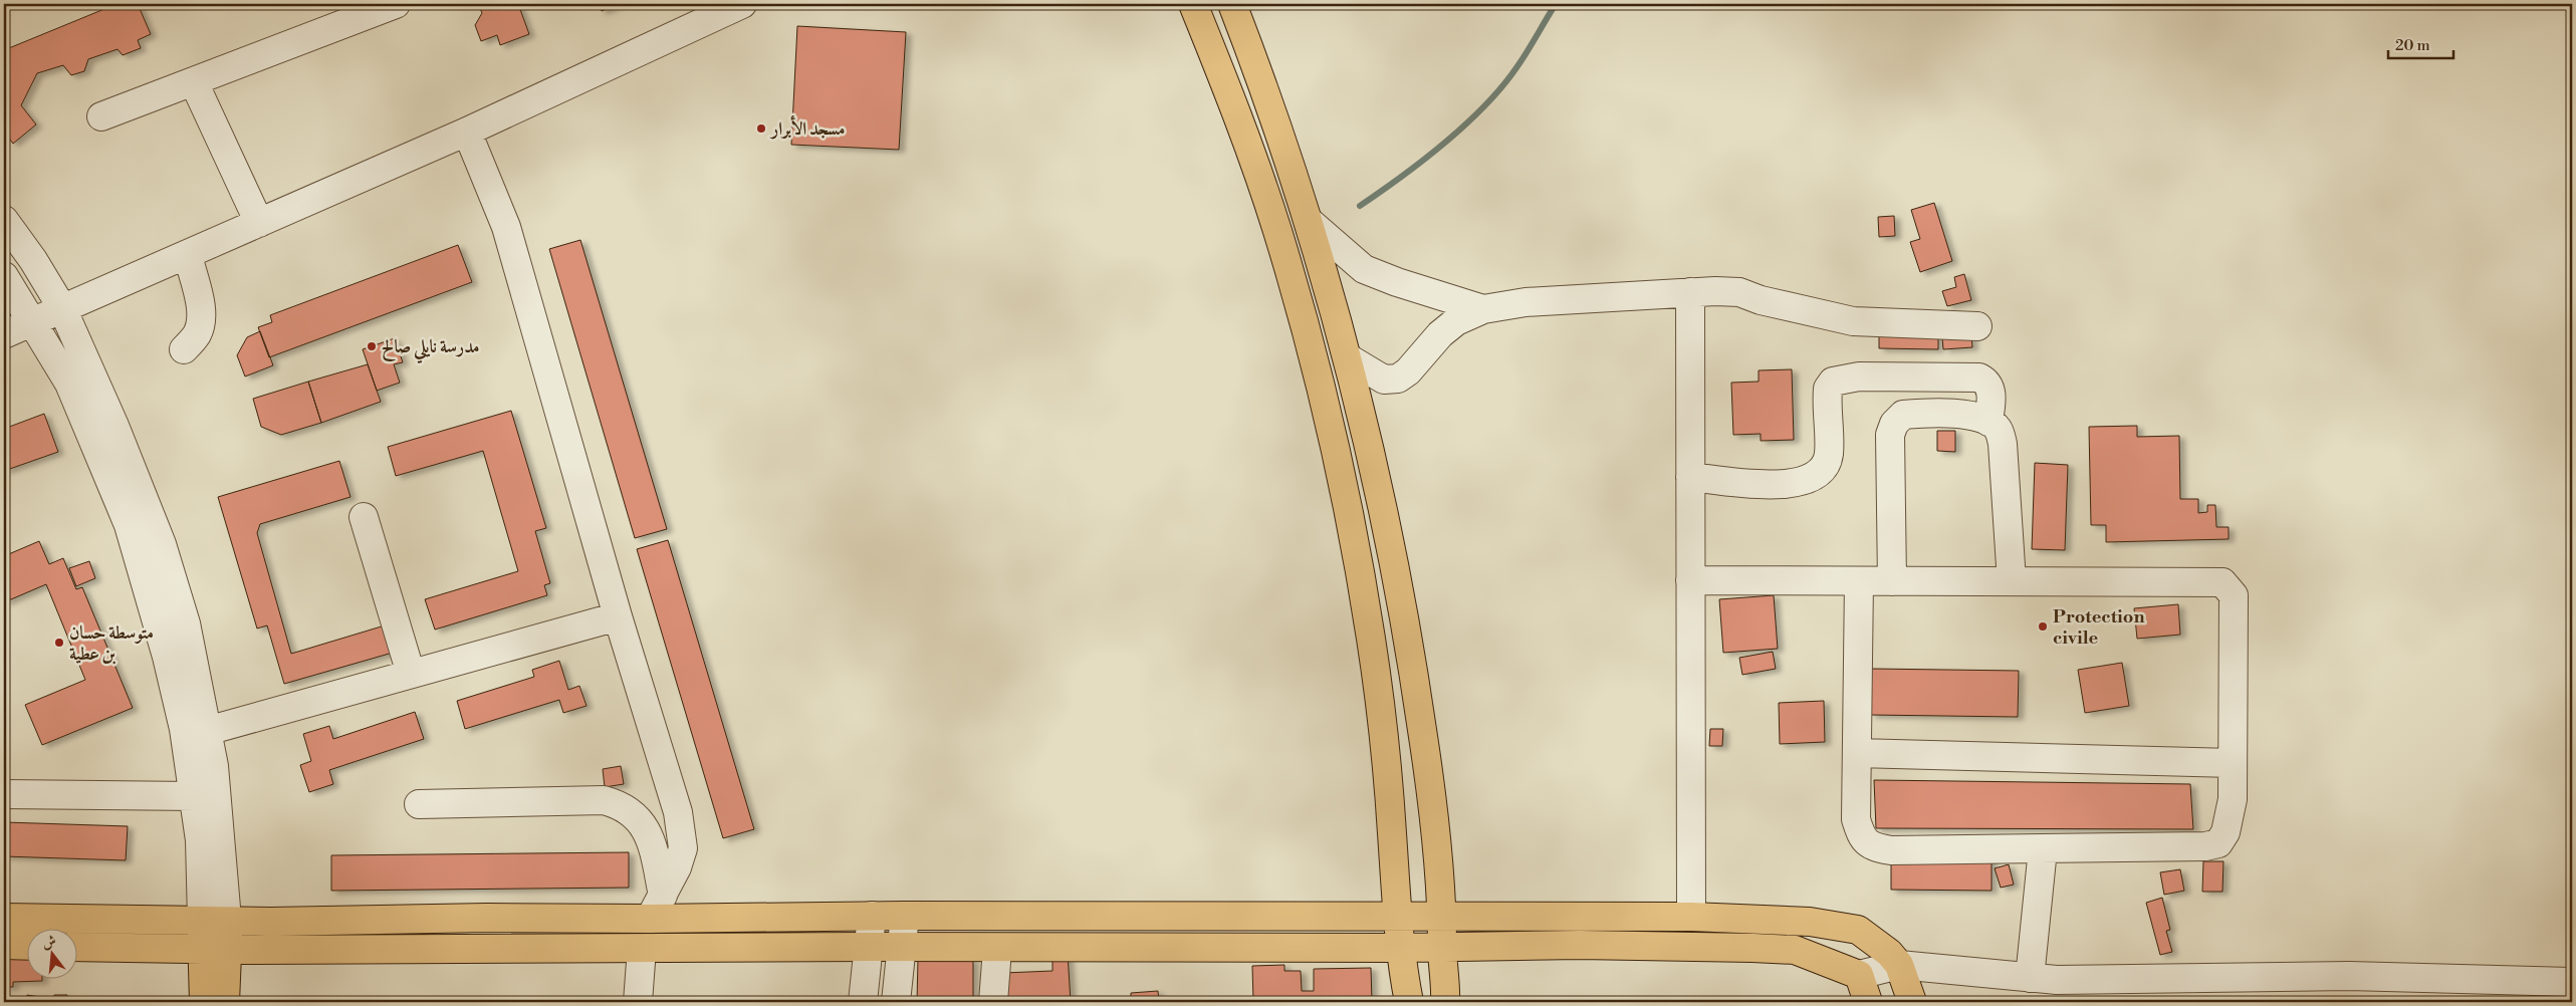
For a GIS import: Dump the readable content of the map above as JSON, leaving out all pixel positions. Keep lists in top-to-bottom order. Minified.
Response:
{"places":["مسجد الأبرار","مدرسة نايلي صالح","Protection civile","متوسطة حسان بن عطية"],"scale_bar":"20 m","north":"top"}
